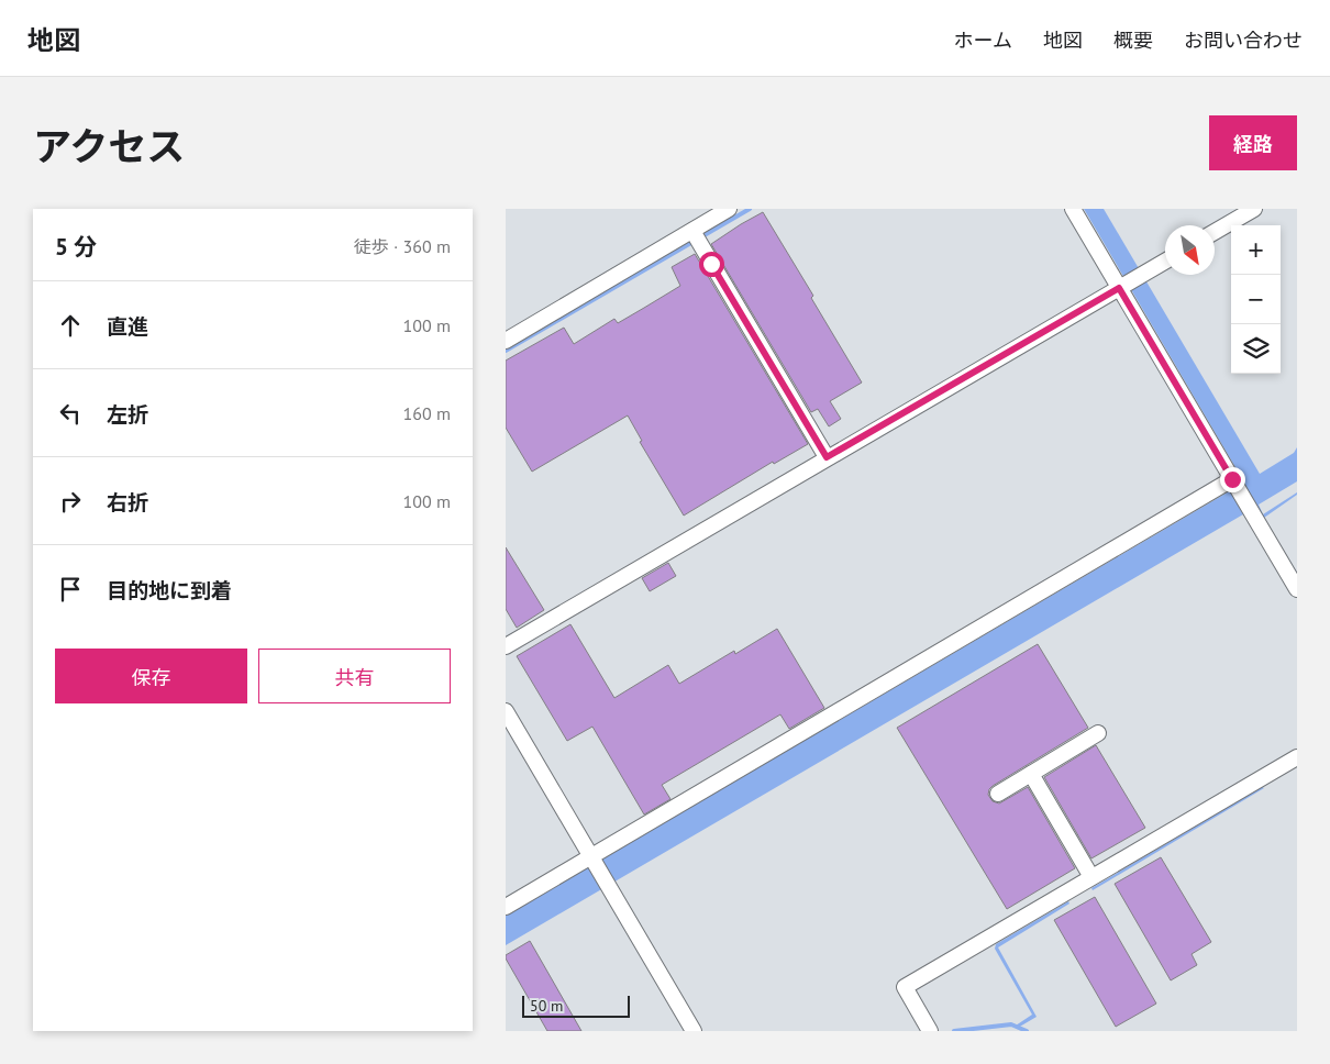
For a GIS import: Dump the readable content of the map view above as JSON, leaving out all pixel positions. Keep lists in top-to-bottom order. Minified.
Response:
{"scale_bar":"50 m","north":"bottom right","page":{"header":"地図","nav":["ホーム","地図","概要","お問い合わせ"],"title":"アクセス","buttons":["経路",["保存","共有"]],"heading":["5 分","徒歩 · 360 m"],"map_buttons":["+","−"],"list":[["直進","100 m"],["左折","160 m"],["右折","100 m"],"目的地に到着"],"scale":"50 m"}}
